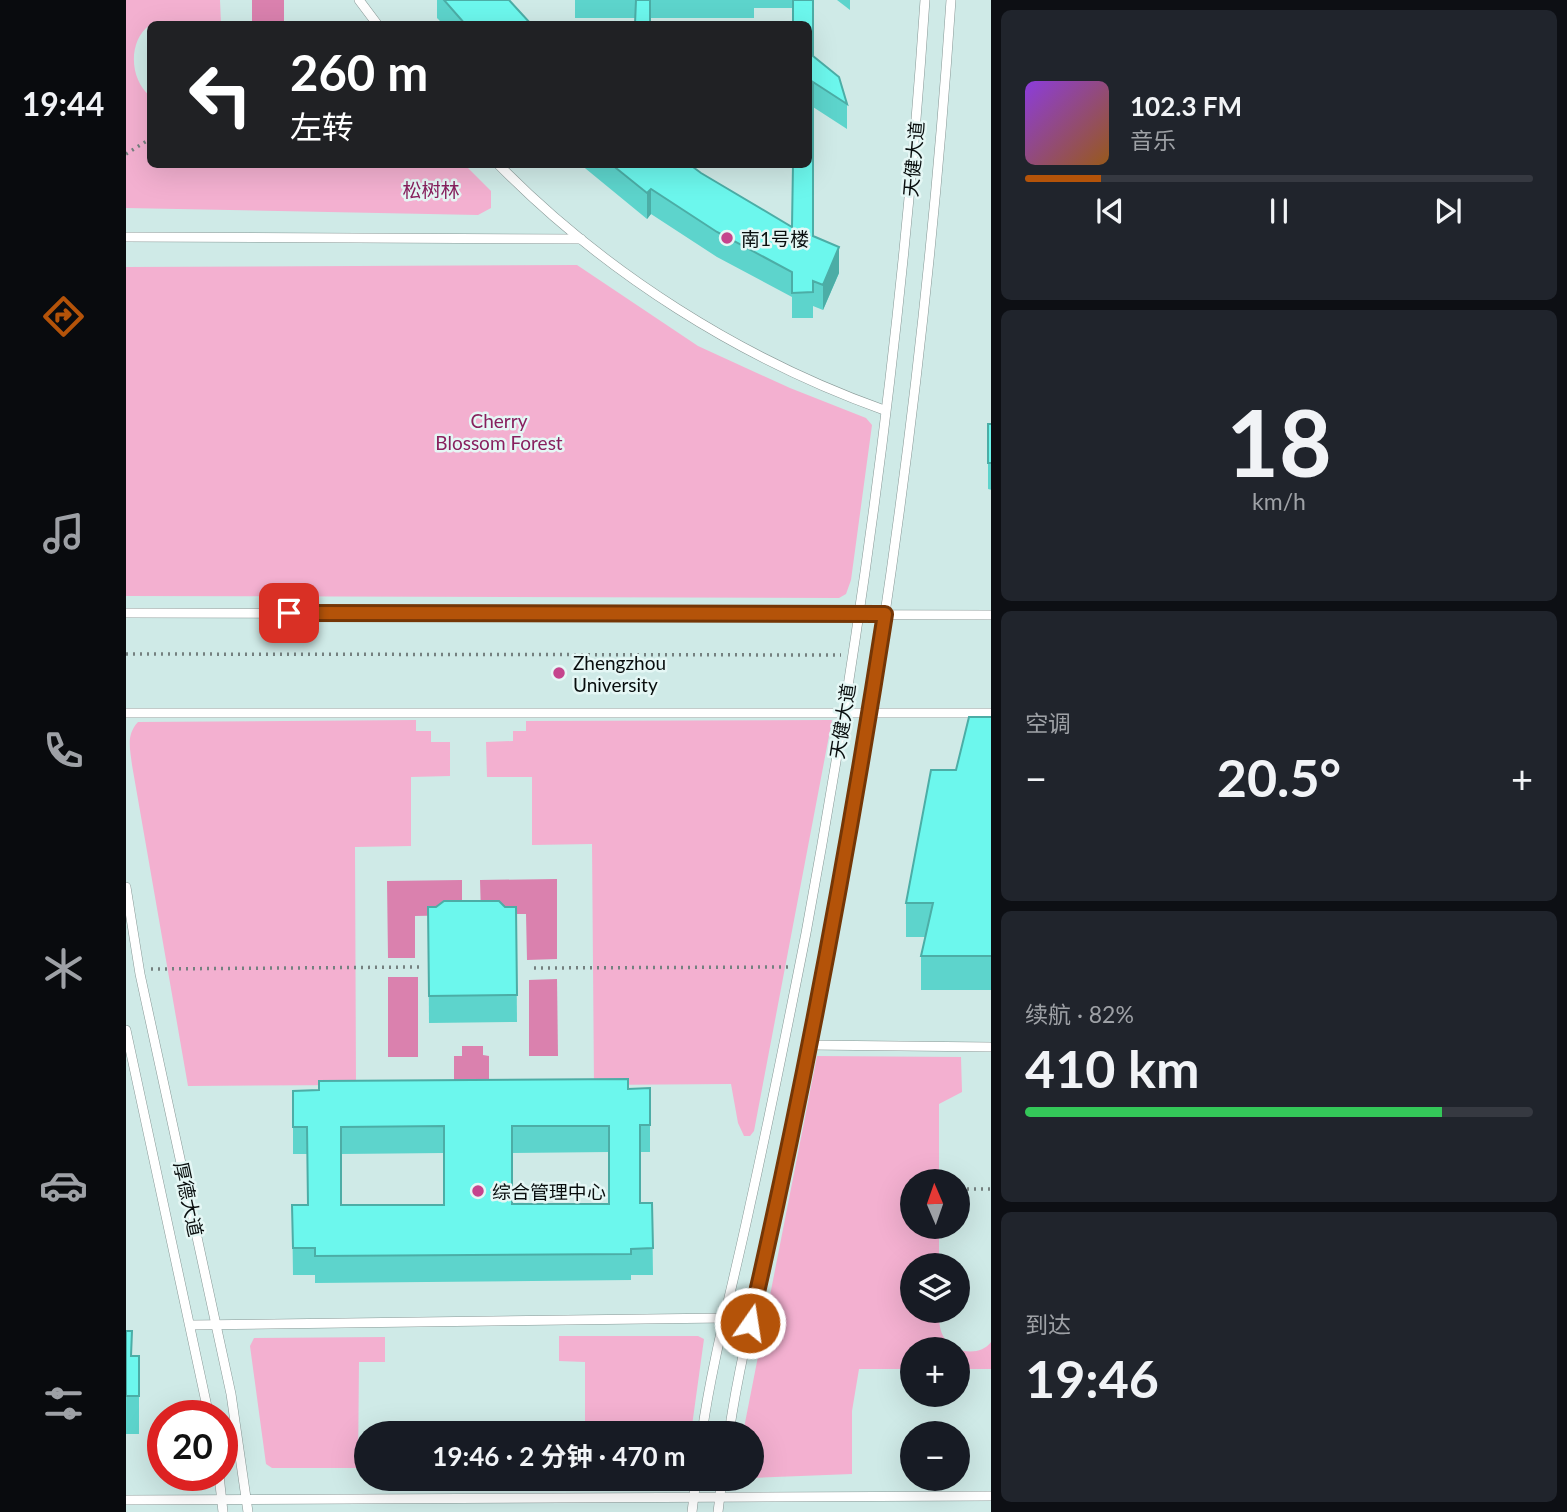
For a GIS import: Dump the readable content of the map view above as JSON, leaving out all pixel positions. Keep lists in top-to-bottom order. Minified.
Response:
{"streets":{"lane":["天健大道","厚德大道"]},"parks":["松树林","Cherry Blossom Forest"],"places":["南1号楼","Zhengzhou University","综合管理中心"],"north":"top","page":{"tabs":"19:44","turn":["260 m","左转"],"song":["102.3 FM","音乐"],"tile":[["18","km/h"],"空调",["续航 · 82%","410 km"],["到达","19:46"]],"heat":["−","20.5°","+"],"map_buttons":["+","−"],"limit":"20","trip":"19:46 · 2 分钟 · 470 m"}}
